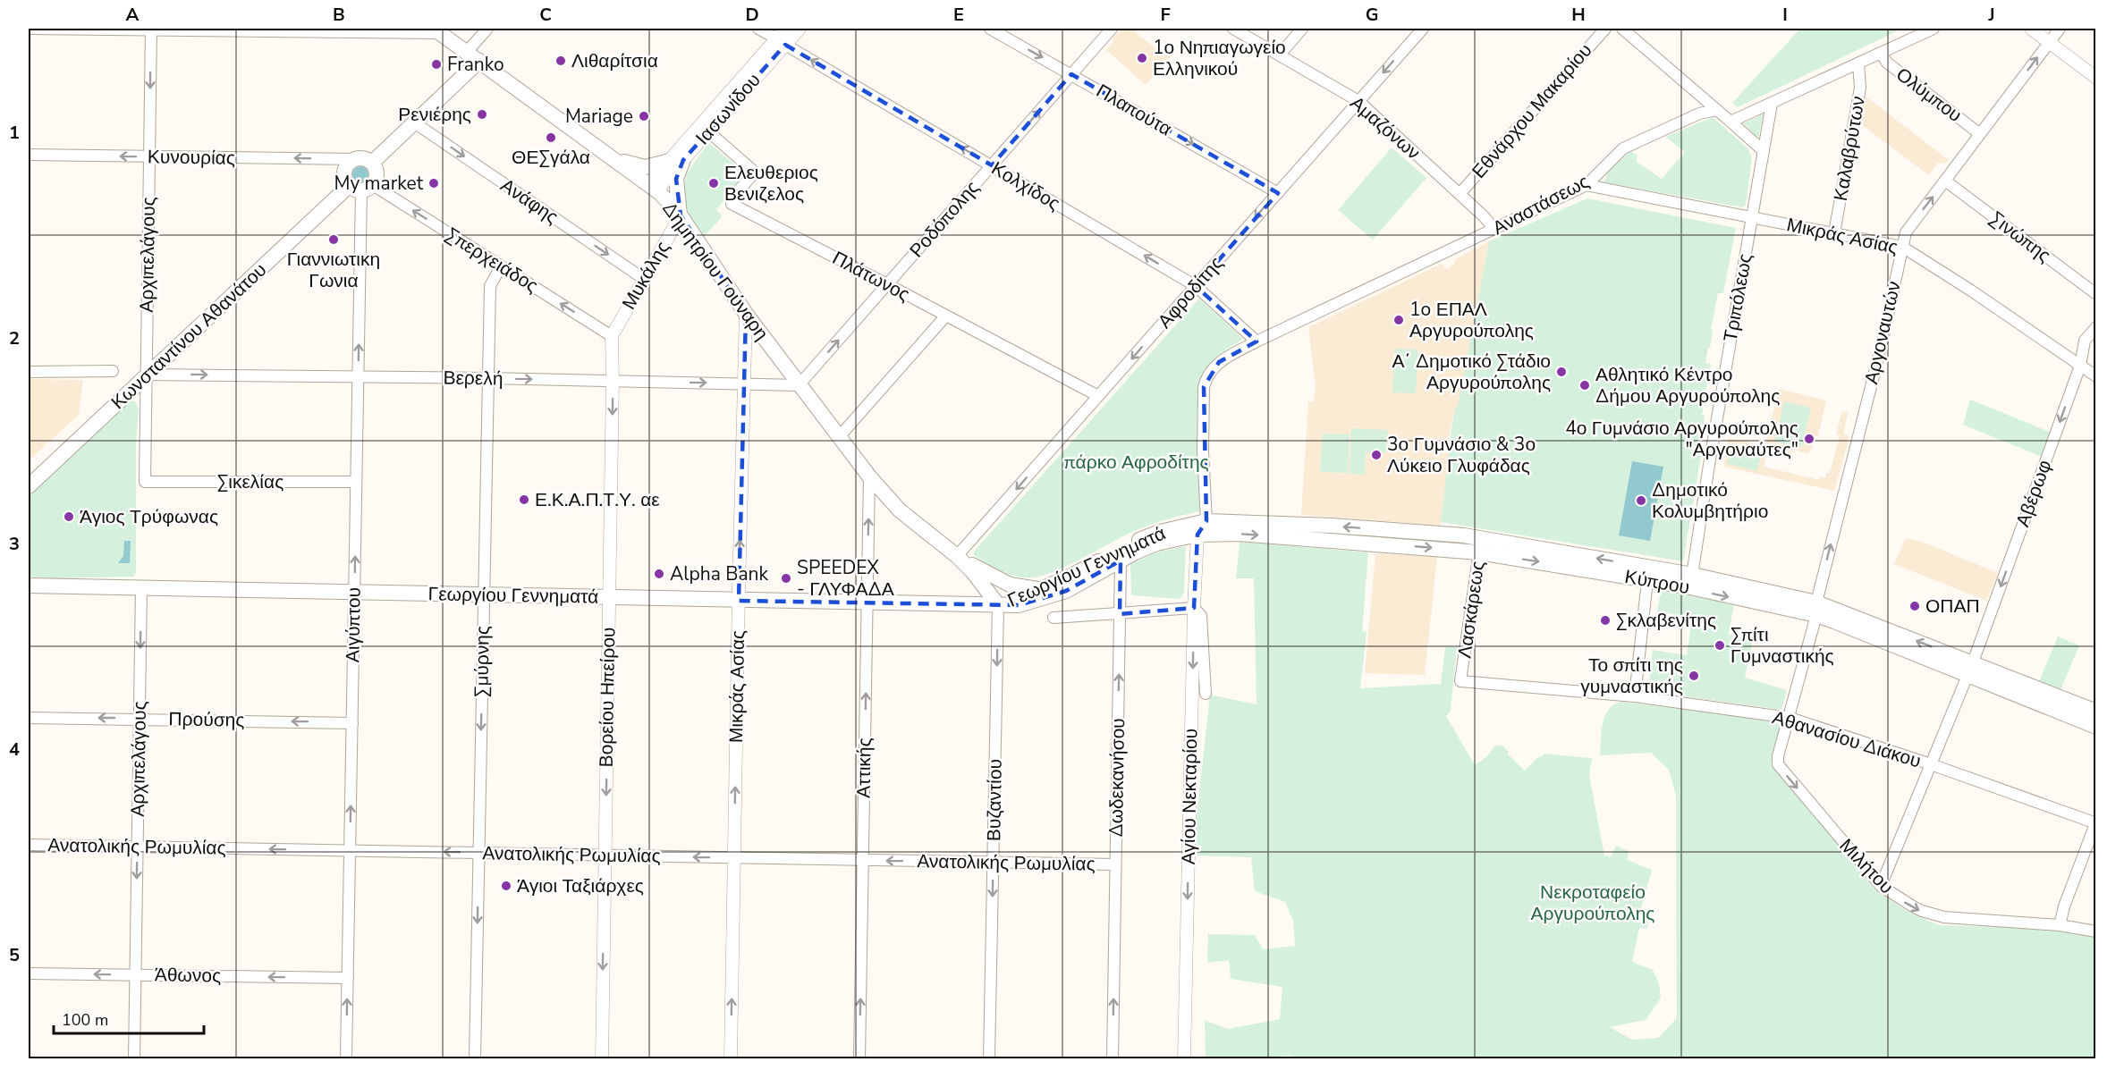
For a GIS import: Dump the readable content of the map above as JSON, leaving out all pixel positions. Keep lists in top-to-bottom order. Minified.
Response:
{"streets":{"main road":["Δημητρίου Γούναρη","Κωνσταντίνου Αθανάτου","Γεωργίου Γεννηματά","Κύπρου"],"street":["Ολύμπου","Ιασωνίδου","Πλαπούτα","Εθνάρχου Μακαρίου","Αμαζόνων","Καλαβρύτων","Κυνουρίας","Κολχίδος","Ανάφης","Αναστάσεως","Ροδόπολης","Μικράς Ασίας","Σινώπης","Αρχιπελάγους","Σπερχειάδος","Μυκάλης","Πλάτωνος","Αφροδίτης","Τριπόλεως","Αργοναυτών","Βερελή","Σικελίας","Αβέρωφ","Λασκάρεως","Αιγύπτου","Σμύρνης","Βορείου Ηπείρου","Προύσης","Αθανασίου Διάκου","Αττικής","Δωδεκανήσου","Αγίου Νεκταρίου","Βυζαντίου","Ανατολικής Ρωμυλίας","Μιλήτου","Άθωνος"]},"crossings":[["Ολύμπου","Αργοναυτών"],["Ιασωνίδου","Κολχίδος"],["Ιασωνίδου","Δημητρίου Γούναρη"],["Ιασωνίδου","Πλάτωνος"],["Πλαπούτα","Ροδόπολης"],["Πλαπούτα","Αφροδίτης"],["Εθνάρχου Μακαρίου","Αμαζόνων"],["Αμαζόνων","Αναστάσεως"],["Αμαζόνων","Αφροδίτης"],["Καλαβρύτων","Μικράς Ασίας"],["Κυνουρίας","Αρχιπελάγους"],["Κυνουρίας","Σπερχειάδος"],["Κυνουρίας","Κωνσταντίνου Αθανάτου"],["Κυνουρίας","Αιγύπτου"],["Κολχίδος","Αναστάσεως"],["Κολχίδος","Ροδόπολης"],["Κολχίδος","Αφροδίτης"],["Ανάφης","Μυκάλης"],["Αναστάσεως","Μικράς Ασίας"],["Ροδόπολης","Δημητρίου Γούναρη"],["Ροδόπολης","Πλάτωνος"],["Ροδόπολης","Βερελή"],["Μικράς Ασίας","Δημητρίου Γούναρη"],["Μικράς Ασίας","Τριπόλεως"],["Μικράς Ασίας","Αργοναυτών"],["Μικράς Ασίας","Βερελή"],["Μικράς Ασίας","Αβέρωφ"],["Μικράς Ασίας","Γεωργίου Γεννηματά"],["Μικράς Ασίας","Ανατολικής Ρωμυλίας"],["Σινώπης","Αργοναυτών"],["Αρχιπελάγους","Κωνσταντίνου Αθανάτου"],["Αρχιπελάγους","Βερελή"],["Αρχιπελάγους","Σικελίας"],["Αρχιπελάγους","Γεωργίου Γεννηματά"],["Αρχιπελάγους","Προύσης"],["Αρχιπελάγους","Ανατολικής Ρωμυλίας"],["Αρχιπελάγους","Άθωνος"],["Σπερχειάδος","Μυκάλης"],["Σπερχειάδος","Κωνσταντίνου Αθανάτου"],["Σπερχειάδος","Αιγύπτου"],["Σπερχειάδος","Σμύρνης"],["Σπερχειάδος","Βορείου Ηπείρου"],["Δημητρίου Γούναρη","Μυκάλης"],["Δημητρίου Γούναρη","Αφροδίτης"],["Δημητρίου Γούναρη","Βερελή"],["Δημητρίου Γούναρη","Αττικής"],["Μυκάλης","Βορείου Ηπείρου"],["Πλάτωνος","Αφροδίτης"],["Τριπόλεως","Κύπρου"],["Αργοναυτών","Κύπρου"],["Αργοναυτών","Αθανασίου Διάκου"],["Αργοναυτών","Μιλήτου"],["Κωνσταντίνου Αθανάτου","Βερελή"],["Κωνσταντίνου Αθανάτου","Αιγύπτου"],["Βερελή","Αιγύπτου"],["Βερελή","Σμύρνης"],["Βερελή","Βορείου Ηπείρου"],["Σικελίας","Αιγύπτου"],["Αβέρωφ","Κύπρου"],["Αβέρωφ","Αθανασίου Διάκου"],["Αβέρωφ","Μιλήτου"],["Γεωργίου Γεννηματά","Κύπρου"],["Γεωργίου Γεννηματά","Αιγύπτου"],["Γεωργίου Γεννηματά","Σμύρνης"],["Γεωργίου Γεννηματά","Βορείου Ηπείρου"],["Γεωργίου Γεννηματά","Αττικής"],["Γεωργίου Γεννηματά","Δωδεκανήσου"],["Γεωργίου Γεννηματά","Αγίου Νεκταρίου"],["Γεωργίου Γεννηματά","Βυζαντίου"],["Κύπρου","Λασκάρεως"],["Κύπρου","Αγίου Νεκταρίου"],["Λασκάρεως","Αθανασίου Διάκου"],["Αιγύπτου","Προύσης"],["Αιγύπτου","Ανατολικής Ρωμυλίας"],["Αιγύπτου","Άθωνος"],["Σμύρνης","Ανατολικής Ρωμυλίας"],["Βορείου Ηπείρου","Ανατολικής Ρωμυλίας"],["Αθανασίου Διάκου","Μιλήτου"],["Αττικής","Ανατολικής Ρωμυλίας"],["Δωδεκανήσου","Ανατολικής Ρωμυλίας"],["Βυζαντίου","Ανατολικής Ρωμυλίας"]],"one_way":["Πλαπούτα","Κυνουρίας","Κολχίδος","Ανάφης","Μικράς Ασίας","Αρχιπελάγους","Σπερχειάδος","Αφροδίτης","Αργοναυτών","Βερελή","Αβέρωφ","Αιγύπτου","Σμύρνης","Βορείου Ηπείρου","Προύσης","Αττικής","Δωδεκανήσου","Αγίου Νεκταρίου","Βυζαντίου","Ανατολικής Ρωμυλίας","Μιλήτου","Άθωνος"],"parks":["πάρκο Αφροδίτης","Νεκροταφείο Αργυρούπολης"],"places":["1ο Νηπιαγωγείο Ελληνικού","Λιθαρίτσια","Franko","Ρενιέρης","Mariage","ΘΕΣγάλα","My market","Ελευθεριος Βενιζελος","Γιαννιωτικη Γωνια","1o ΕΠΑΛ Αργυρούπολης","Α΄ Δημοτικό Στάδιο Αργυρούπολης","Αθλητικό Κέντρο Δήμου Αργυρούπολης","4ο Γυμνάσιο Αργυρούπολης \"Αργοναύτες\"","3ο Γυμνάσιο & 3ο Λύκειο Γλυφάδας","Ε.Κ.Α.Π.Τ.Υ. αε","Δημοτικό Κολυμβητήριο","Άγιος Τρύφωνας","Alpha Bank","SPEEDEX - ΓΛΥΦΑΔΑ","ΟΠΑΠ","Σκλαβενίτης","Σπίτι Γυμναστικής","Το σπίτι της γυμναστικής","Άγιοι Ταξιάρχες"],"scale_bar":"100 m","grid":{"columns":["A","B","C","D","E","F","G","H","I","J"],"rows":["1","2","3","4","5"]}}
